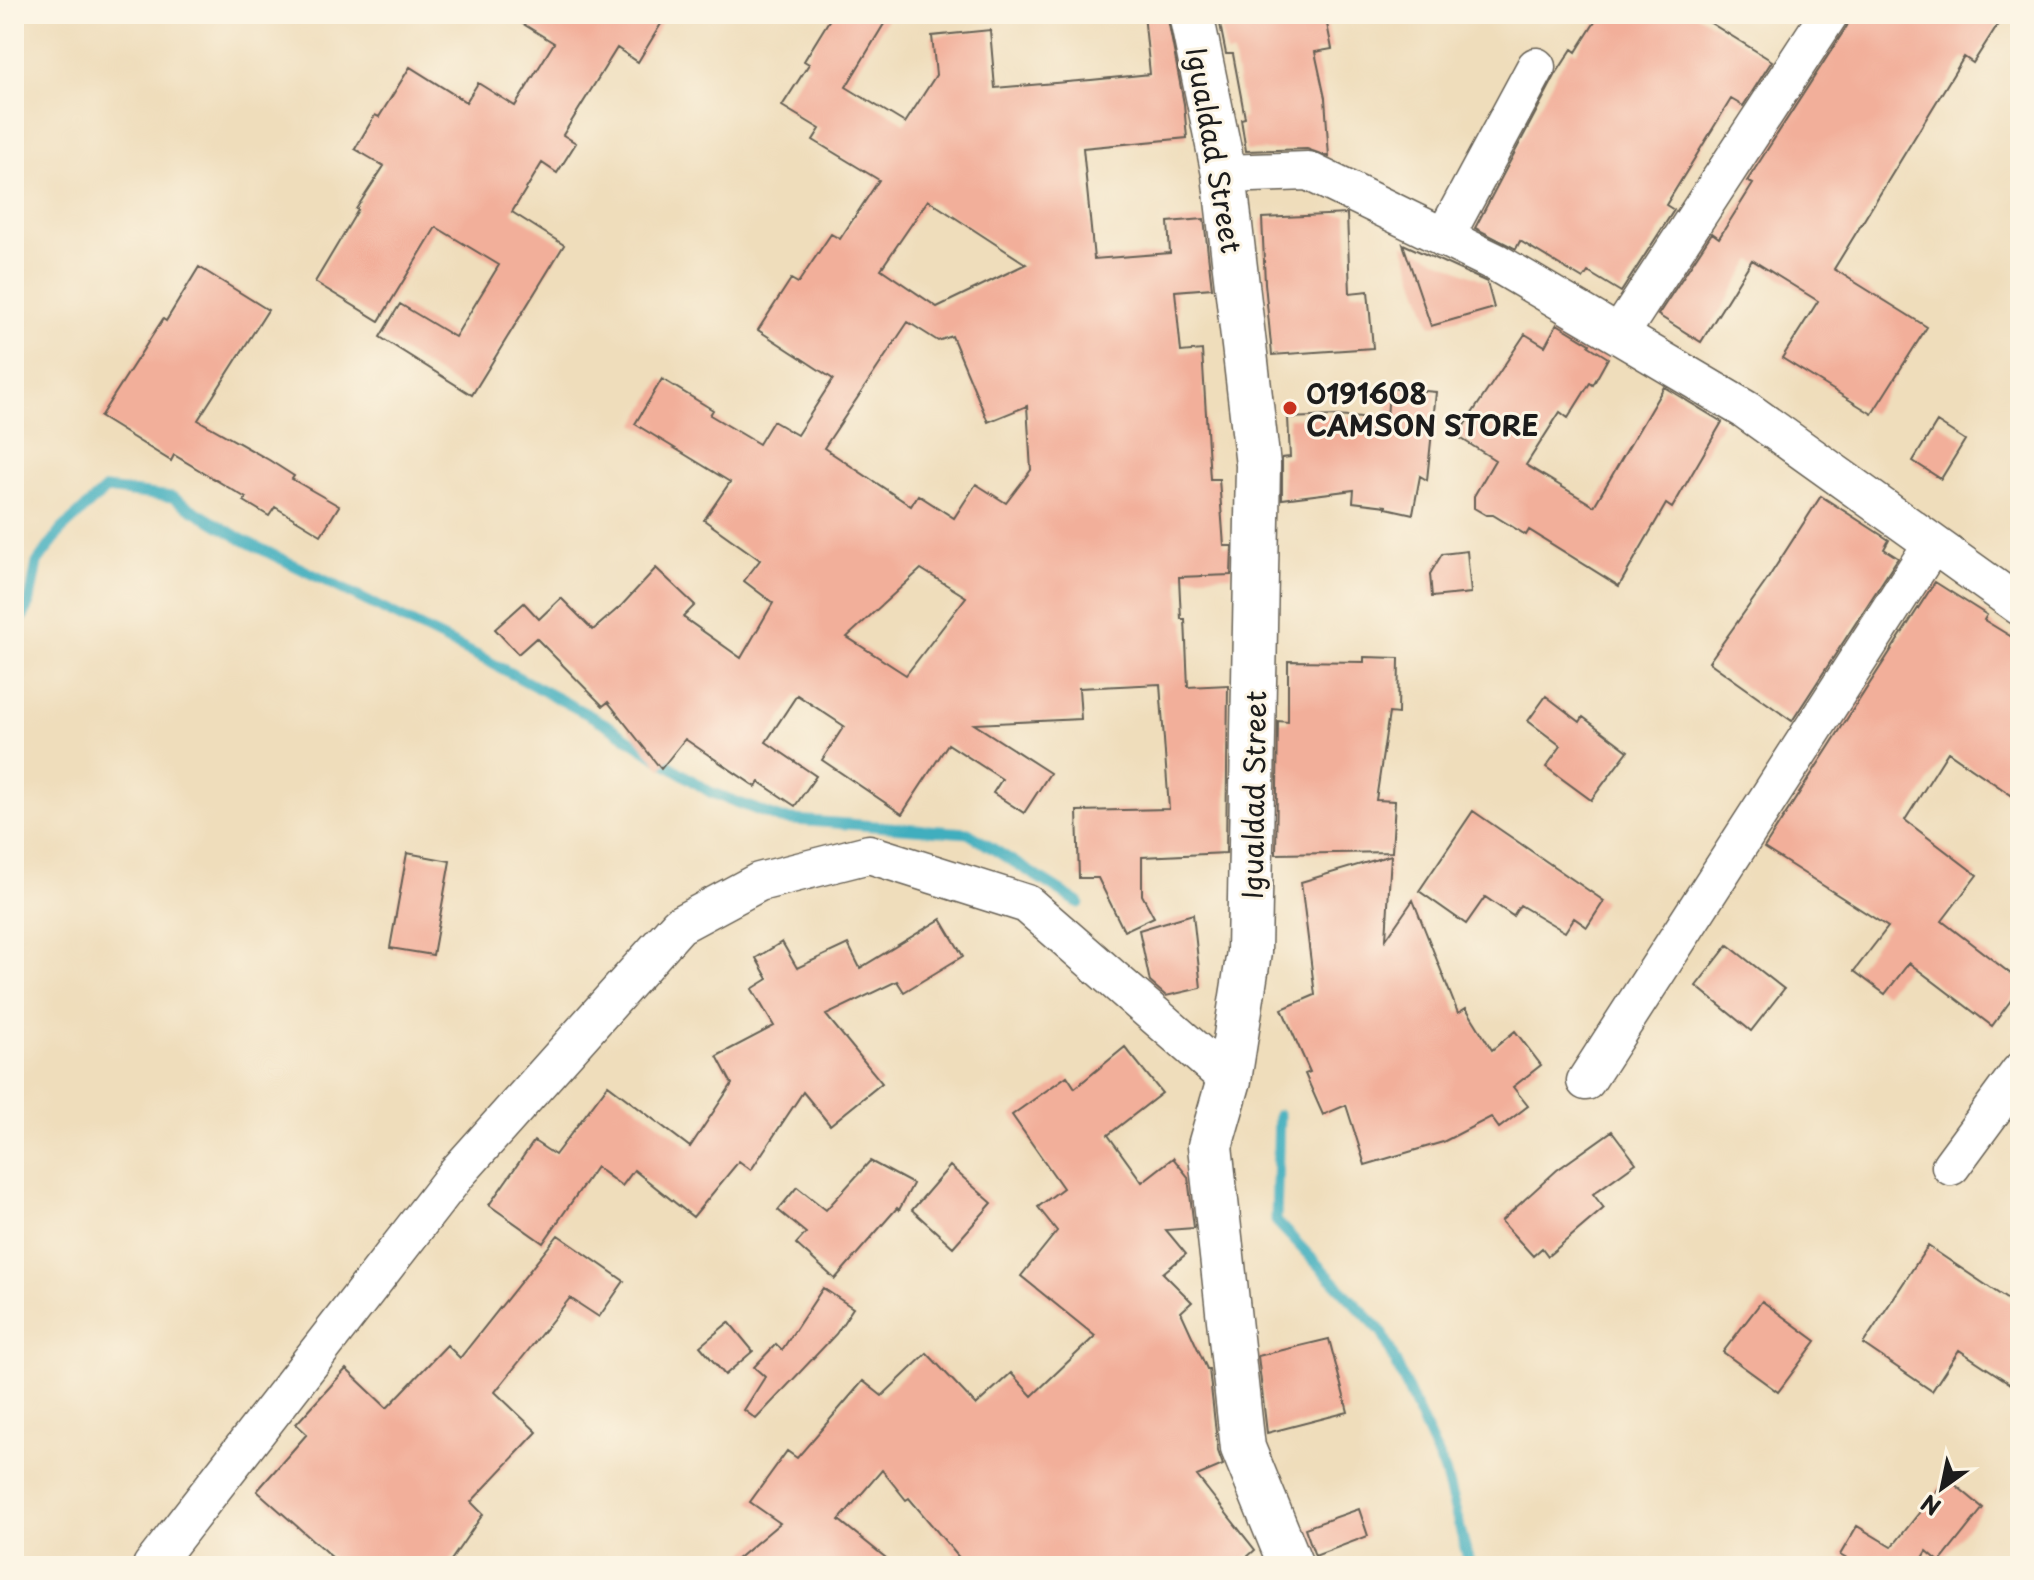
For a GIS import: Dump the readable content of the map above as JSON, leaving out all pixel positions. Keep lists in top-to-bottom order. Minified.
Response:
{"streets":{"street":["Igualdad Street"]},"places":["0191608 CAMSON STORE"],"north":"bottom left"}
